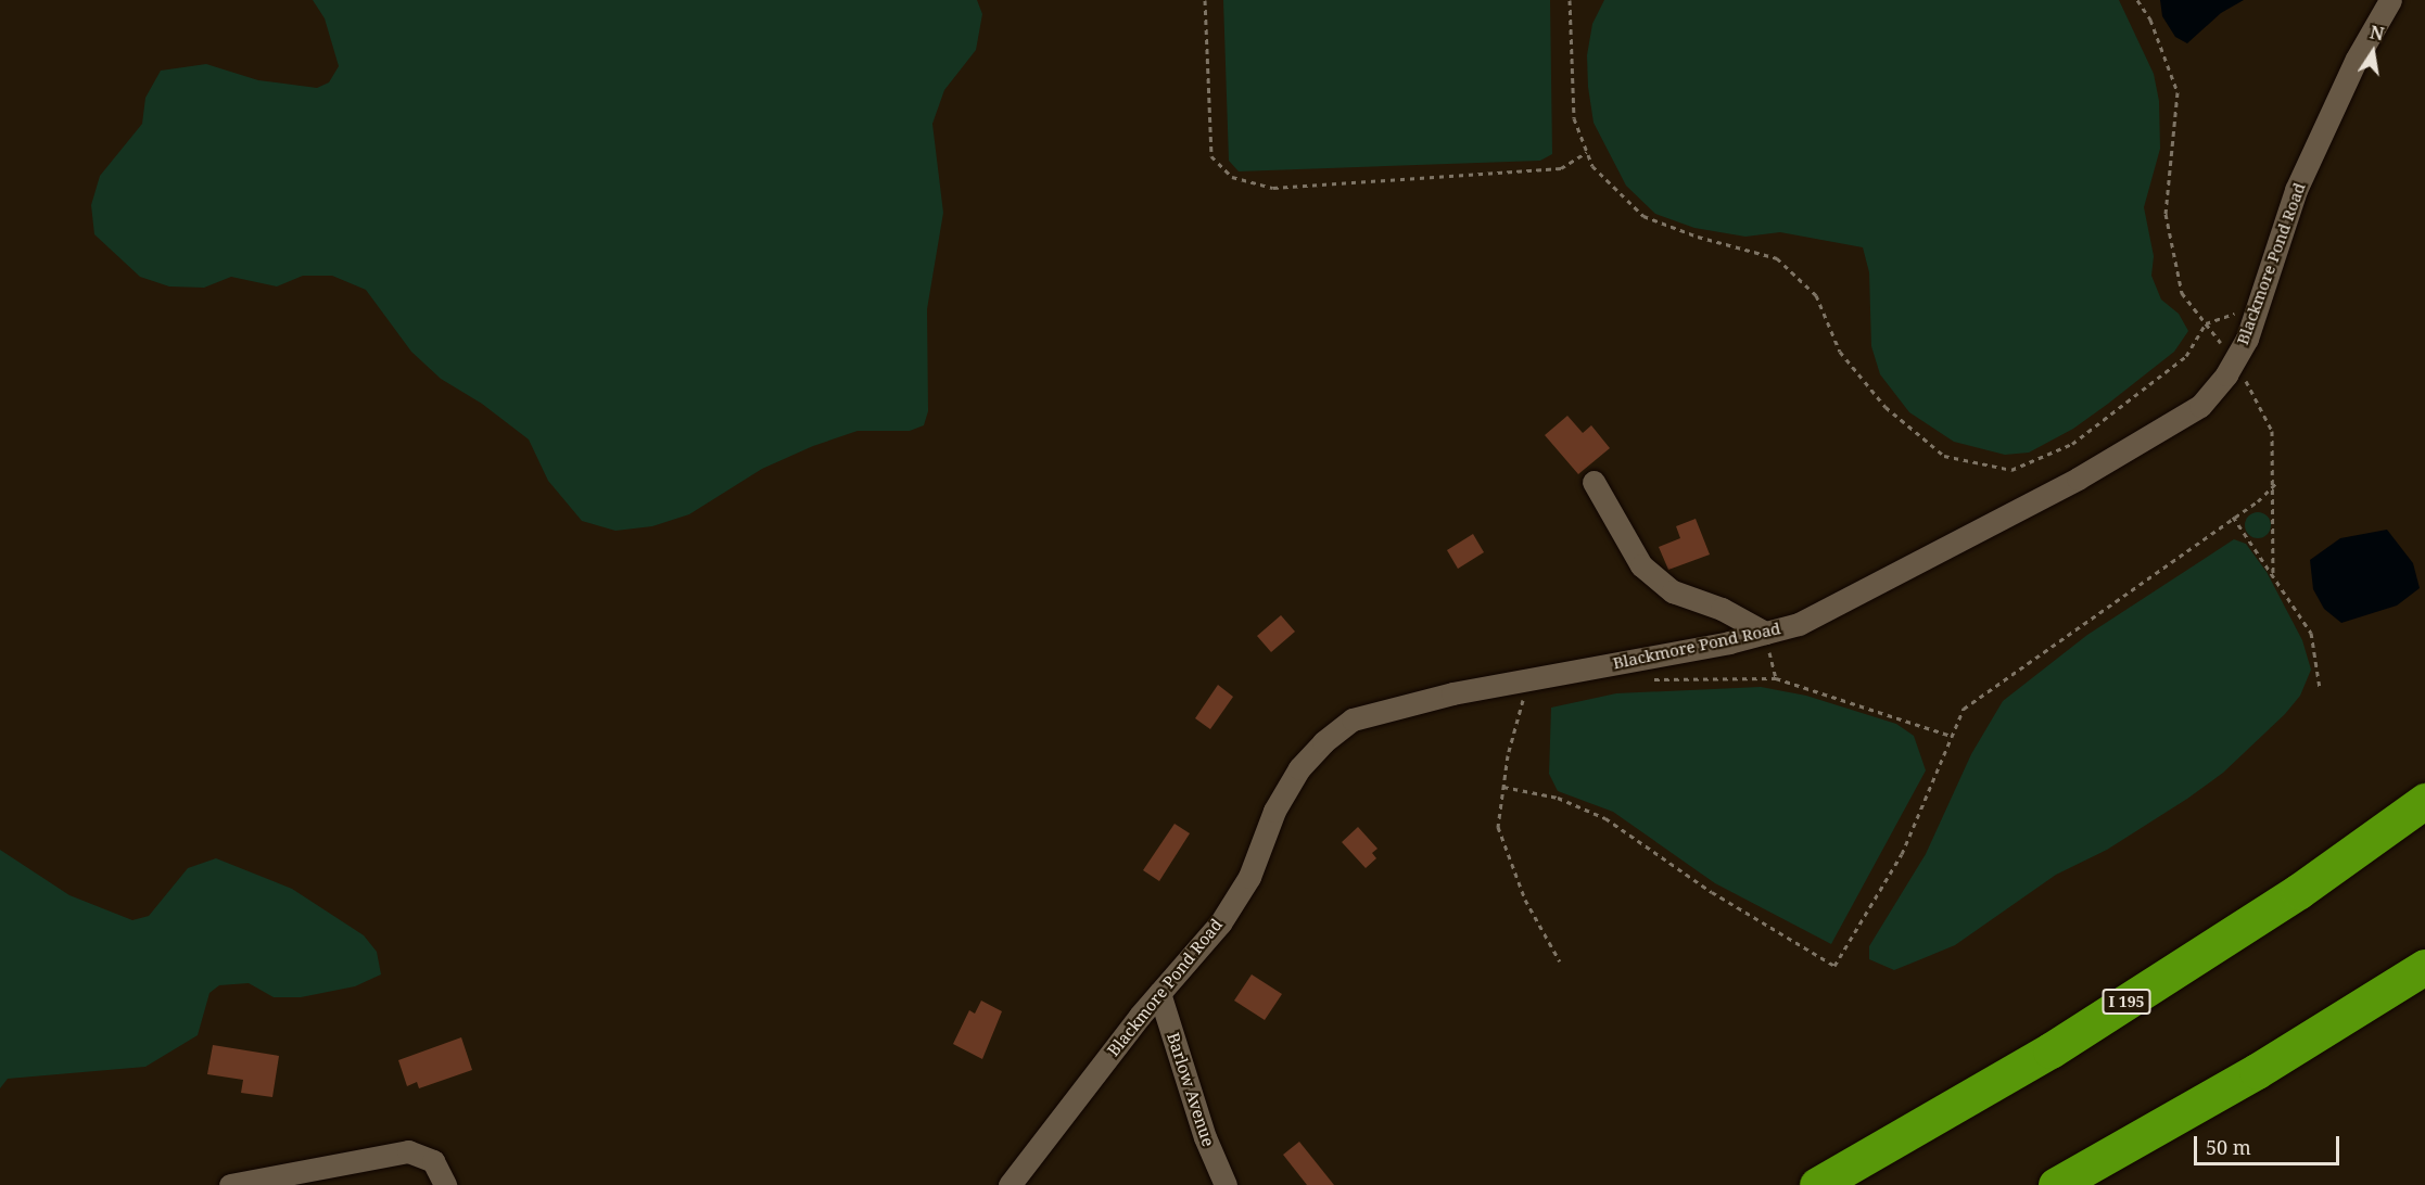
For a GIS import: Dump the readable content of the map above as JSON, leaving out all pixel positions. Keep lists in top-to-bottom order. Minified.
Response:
{"streets":{"highway":["I 195"],"street":["Blackmore Pond Road","Barlow Avenue"]},"crossings":[["Blackmore Pond Road","Barlow Avenue"]],"scale_bar":"50 m","north":"top"}
